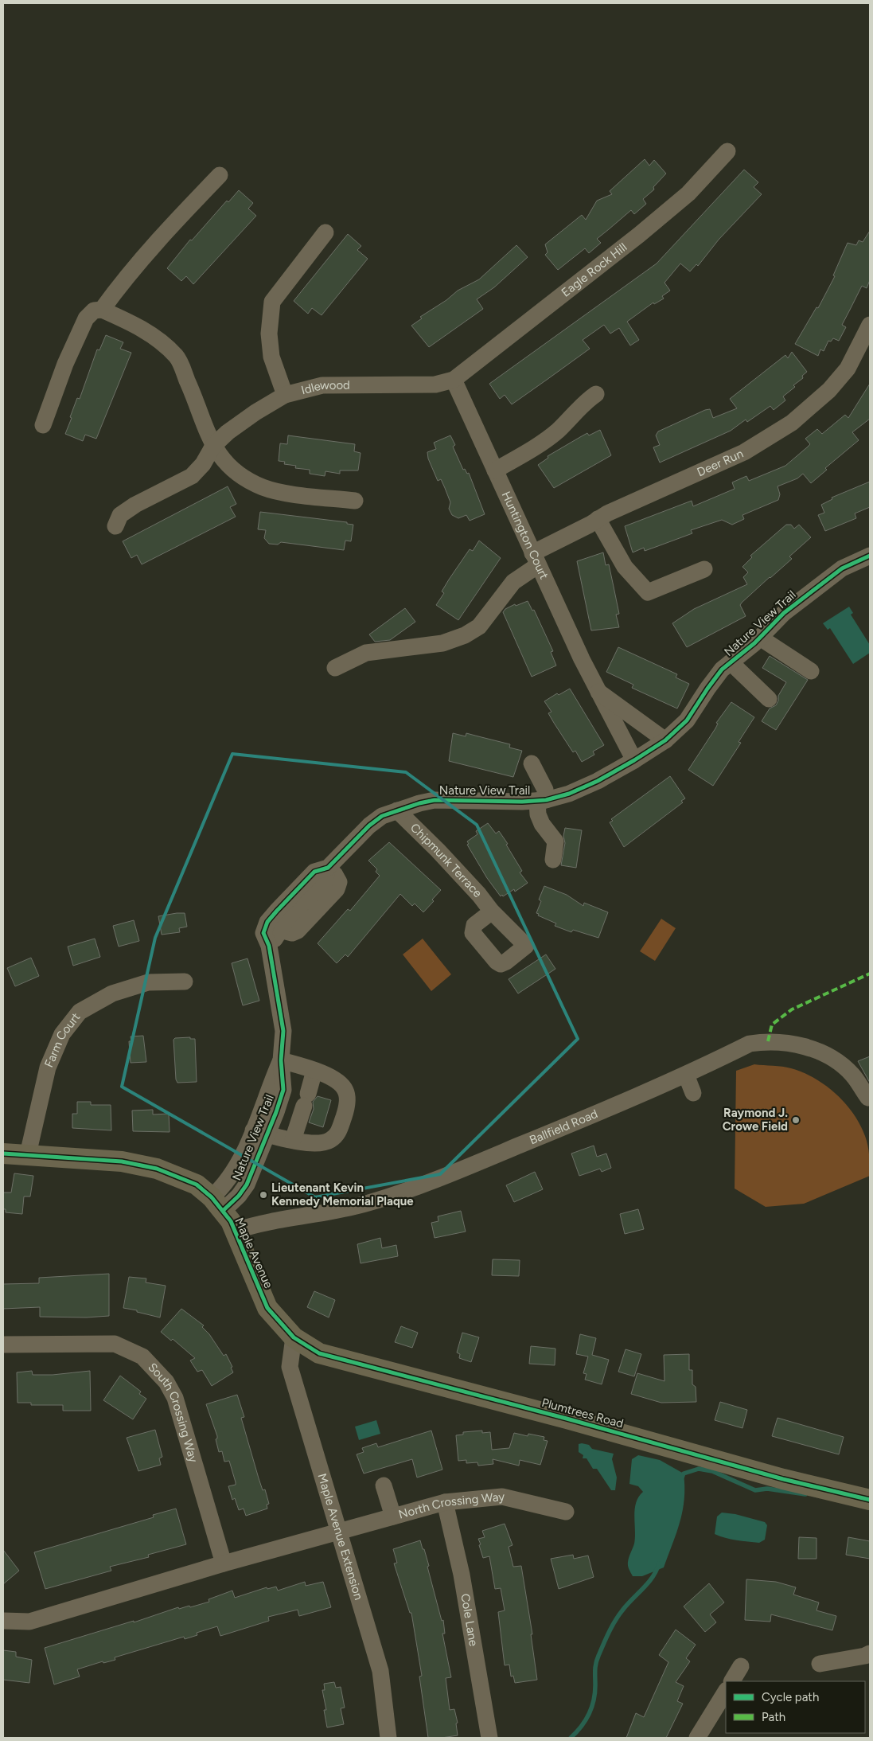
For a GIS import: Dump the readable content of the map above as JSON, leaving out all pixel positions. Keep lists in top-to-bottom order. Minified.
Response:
{"streets":{"main road":["Maple Avenue","Plumtrees Road"],"street":["Eagle Rock Hill","Idlewood","Deer Run","Huntington Court","Nature View Trail","Chipmunk Terrace","Farm Court","Ballfield Road","South Crossing Way","North Crossing Way","Maple Avenue Extension","Cole Lane"]},"crossings":[["Eagle Rock Hill","Idlewood"],["Eagle Rock Hill","Huntington Court"],["Idlewood","Huntington Court"],["Deer Run","Huntington Court"],["Huntington Court","Nature View Trail"],["Nature View Trail","Chipmunk Terrace"],["Nature View Trail","Maple Avenue"],["Farm Court","Maple Avenue"],["Ballfield Road","Maple Avenue"],["Maple Avenue","Plumtrees Road"],["Maple Avenue","Maple Avenue Extension"],["Plumtrees Road","Maple Avenue Extension"],["North Crossing Way","Maple Avenue Extension"],["North Crossing Way","Cole Lane"]],"places":["Raymond J. Crowe Field","Lieutenant Kevin Kennedy Memorial Plaque"],"legend":["Cycle path","Path"]}
